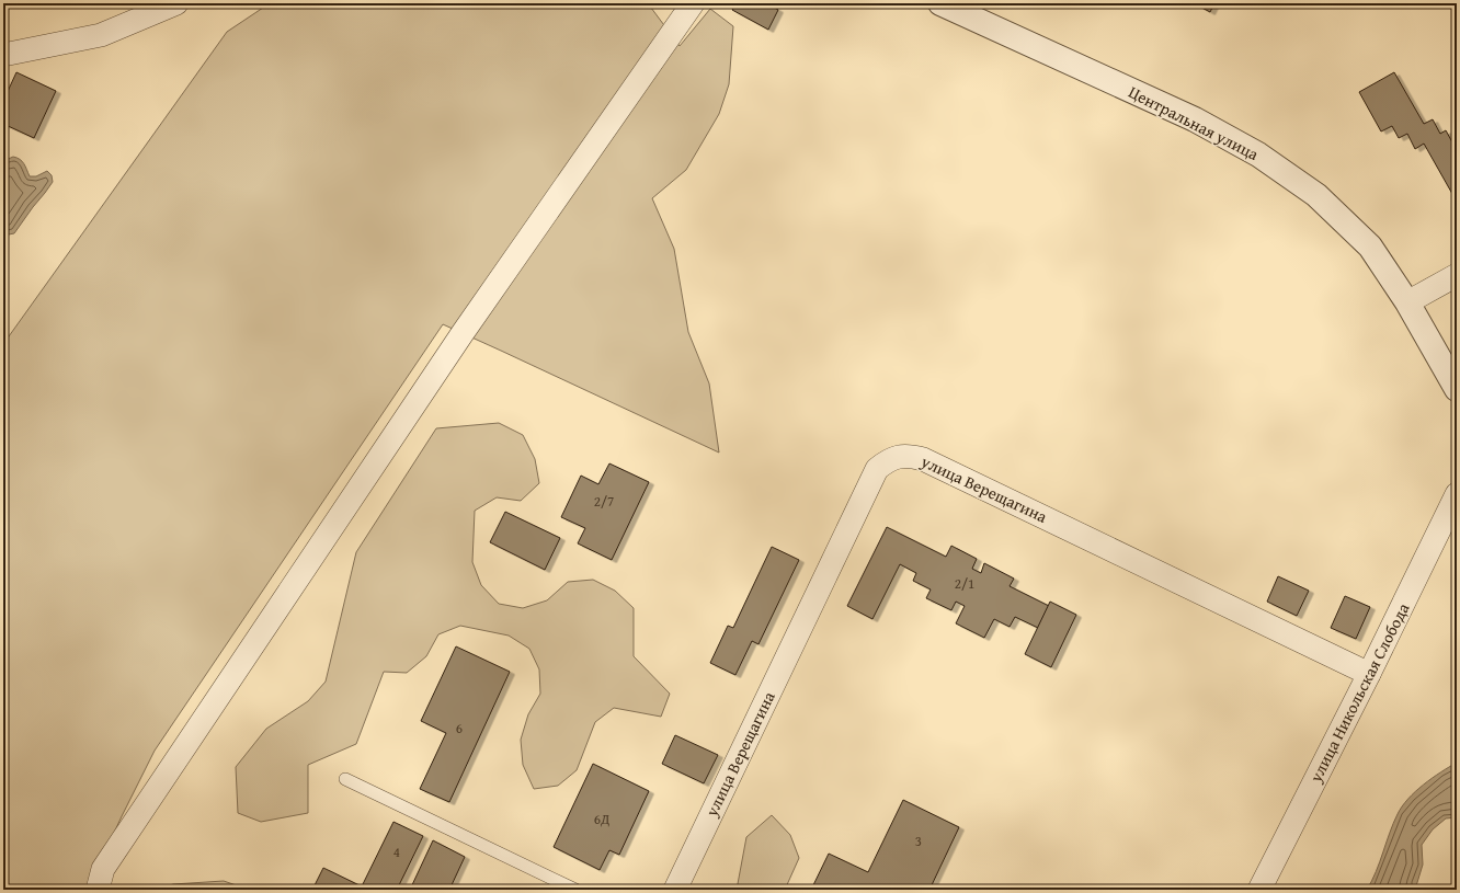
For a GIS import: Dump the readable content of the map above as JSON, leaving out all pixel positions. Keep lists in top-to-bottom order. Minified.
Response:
{"streets":{"street":["Центральная улица","улица Верещагина","улица Никольская Слобода"]},"crossings":[["улица Верещагина","улица Никольская Слобода"]],"house_numbers":["2/7","2/1","6","6Д","3","4"]}
